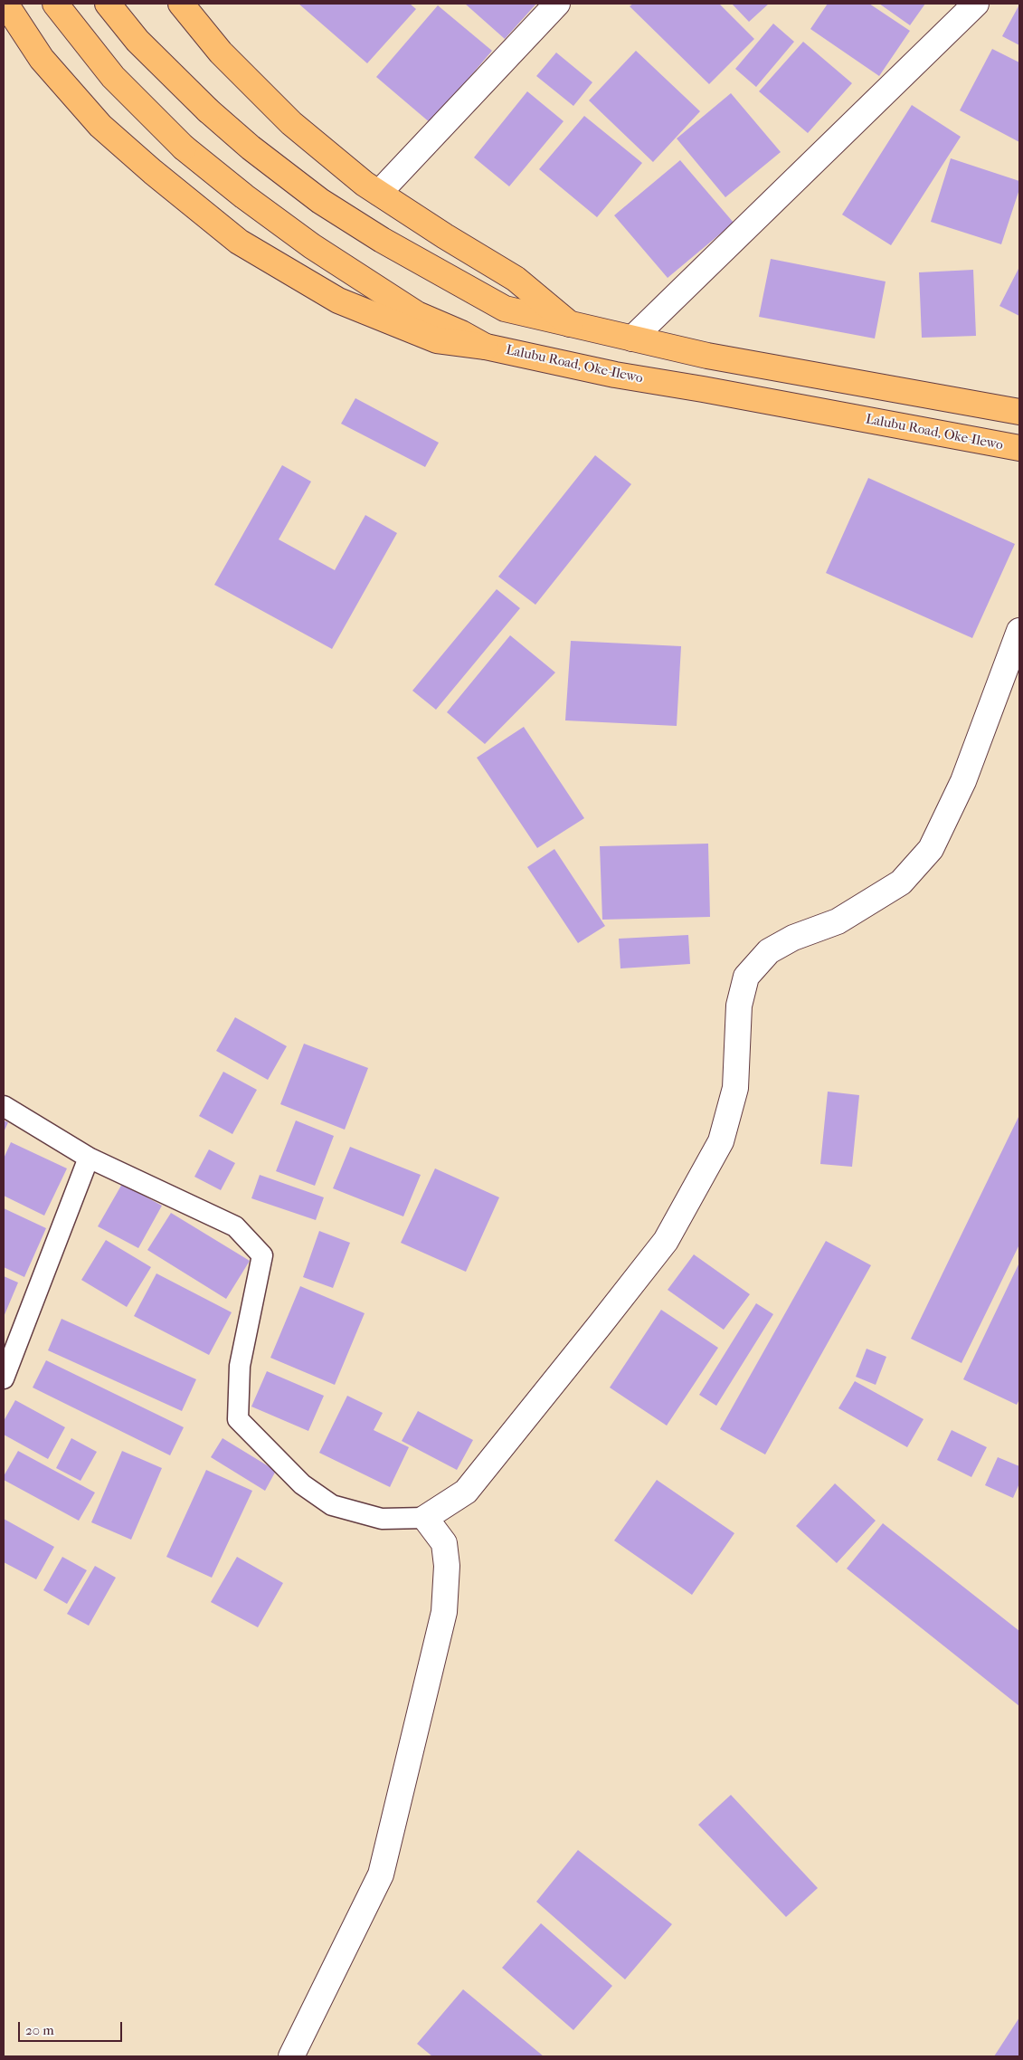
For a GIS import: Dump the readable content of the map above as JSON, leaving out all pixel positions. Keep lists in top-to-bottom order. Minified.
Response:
{"streets":{"main road":["Lalubu Road, Oke-Ilewo"]},"scale_bar":"20 m"}
